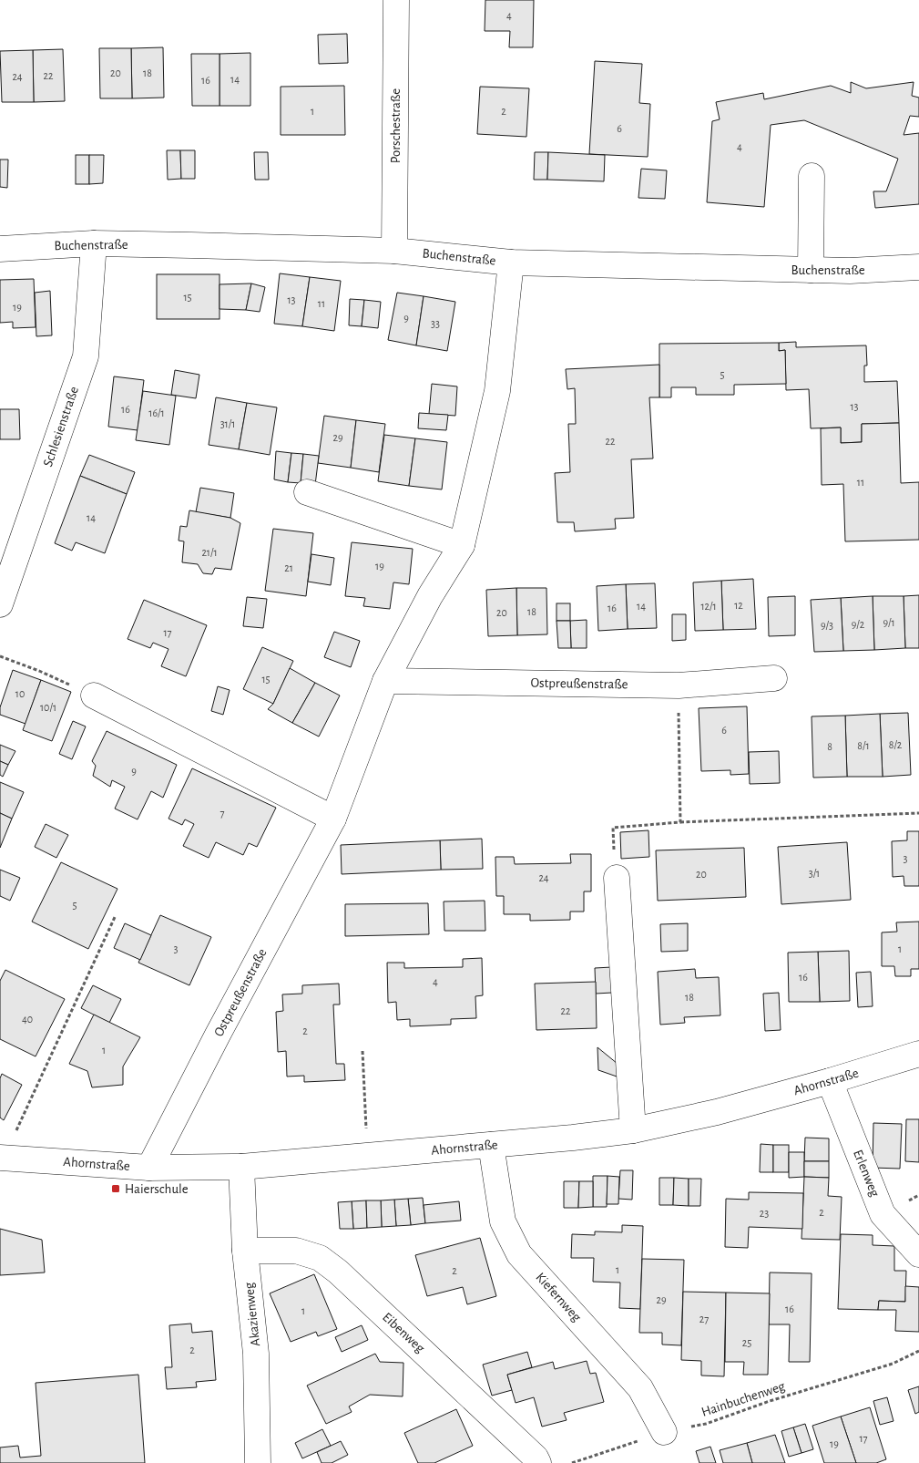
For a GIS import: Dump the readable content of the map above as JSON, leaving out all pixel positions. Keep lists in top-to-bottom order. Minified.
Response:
{"streets":{"street":["Porschestraße","Buchenstraße","Schlesienstraße","Ostpreußenstraße","Ahornstraße","Erlenweg","Kiefernweg","Akazienweg","Eibenweg"],"path":["Hainbuchenweg"]},"crossings":[["Porschestraße","Buchenstraße"],["Buchenstraße","Schlesienstraße"],["Buchenstraße","Ostpreußenstraße"],["Ostpreußenstraße","Ahornstraße"],["Ahornstraße","Erlenweg"],["Ahornstraße","Kiefernweg"],["Ahornstraße","Akazienweg"],["Kiefernweg","Hainbuchenweg"],["Akazienweg","Eibenweg"]],"places":{"transit":["Haierschule"]},"house_numbers":["4","20","18","22","24","14","16","1","2","6","4","15","13","11","19","9","33","5","13","16","16/1","31/1","29","22","11","14","21/1","19","21","12","14","12/1","16","18","20","9/1","9/2","9/3","17","15","10","10/1","6","8/2","8/1","8","9","7","3","3/1","20","24","5","3","1","16","4","18","22","40","2","1","2","23","1","2","29","16","1","27","25","2","17","19"]}
